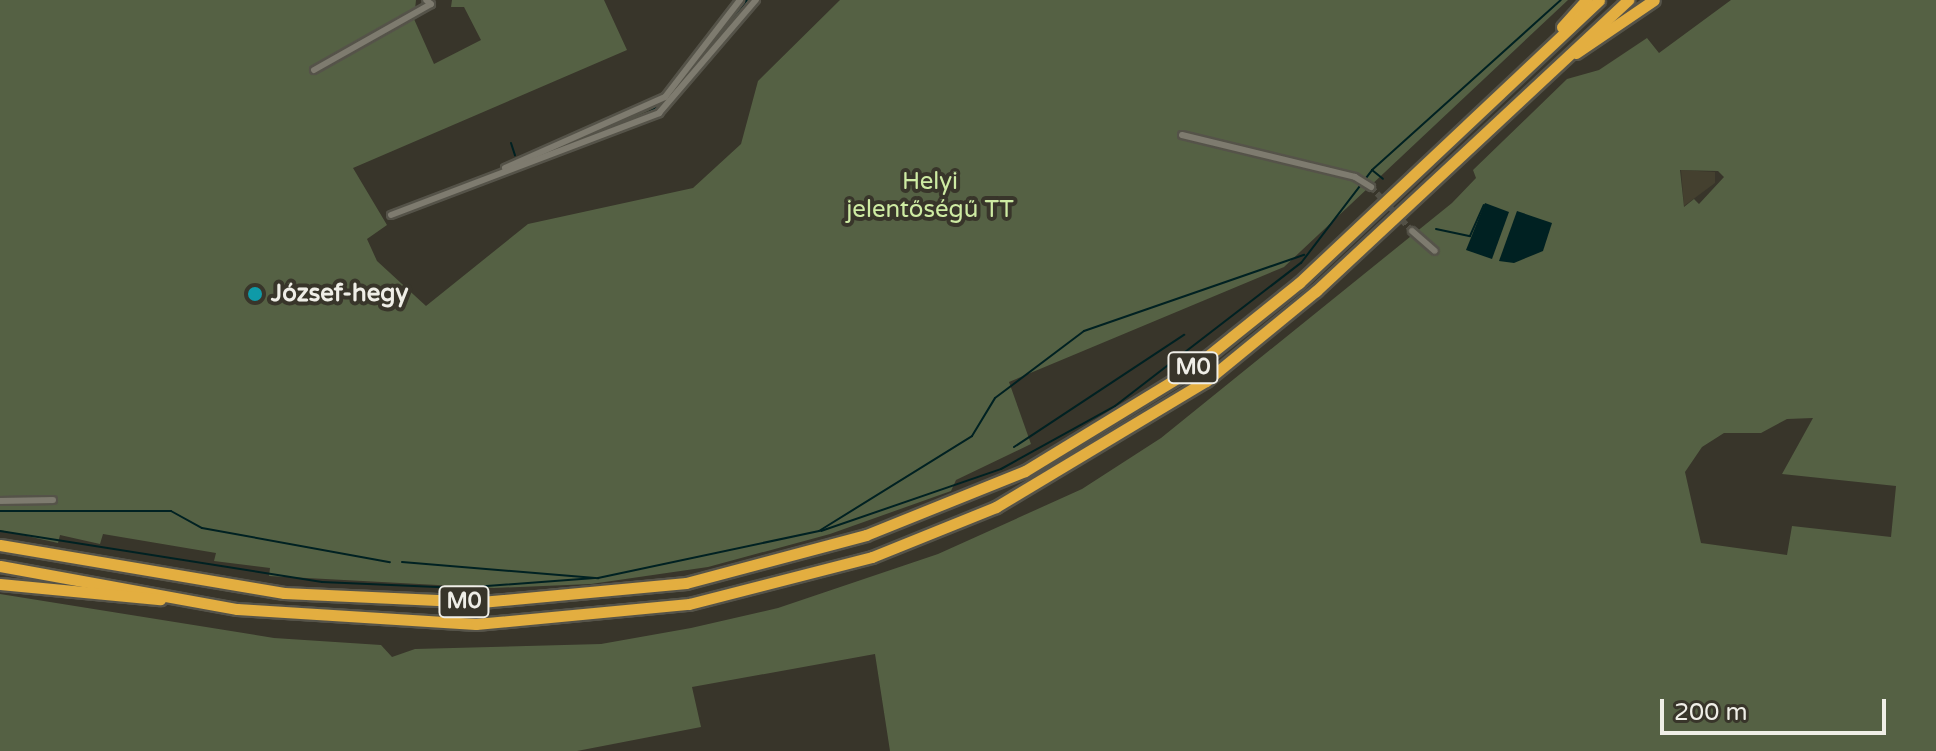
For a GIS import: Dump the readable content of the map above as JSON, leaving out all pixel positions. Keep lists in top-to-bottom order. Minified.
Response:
{"streets":{"highway":["M0"]},"parks":["Helyi jelentőségű TT"],"places":["József-hegy"],"scale_bar":"200 m"}
